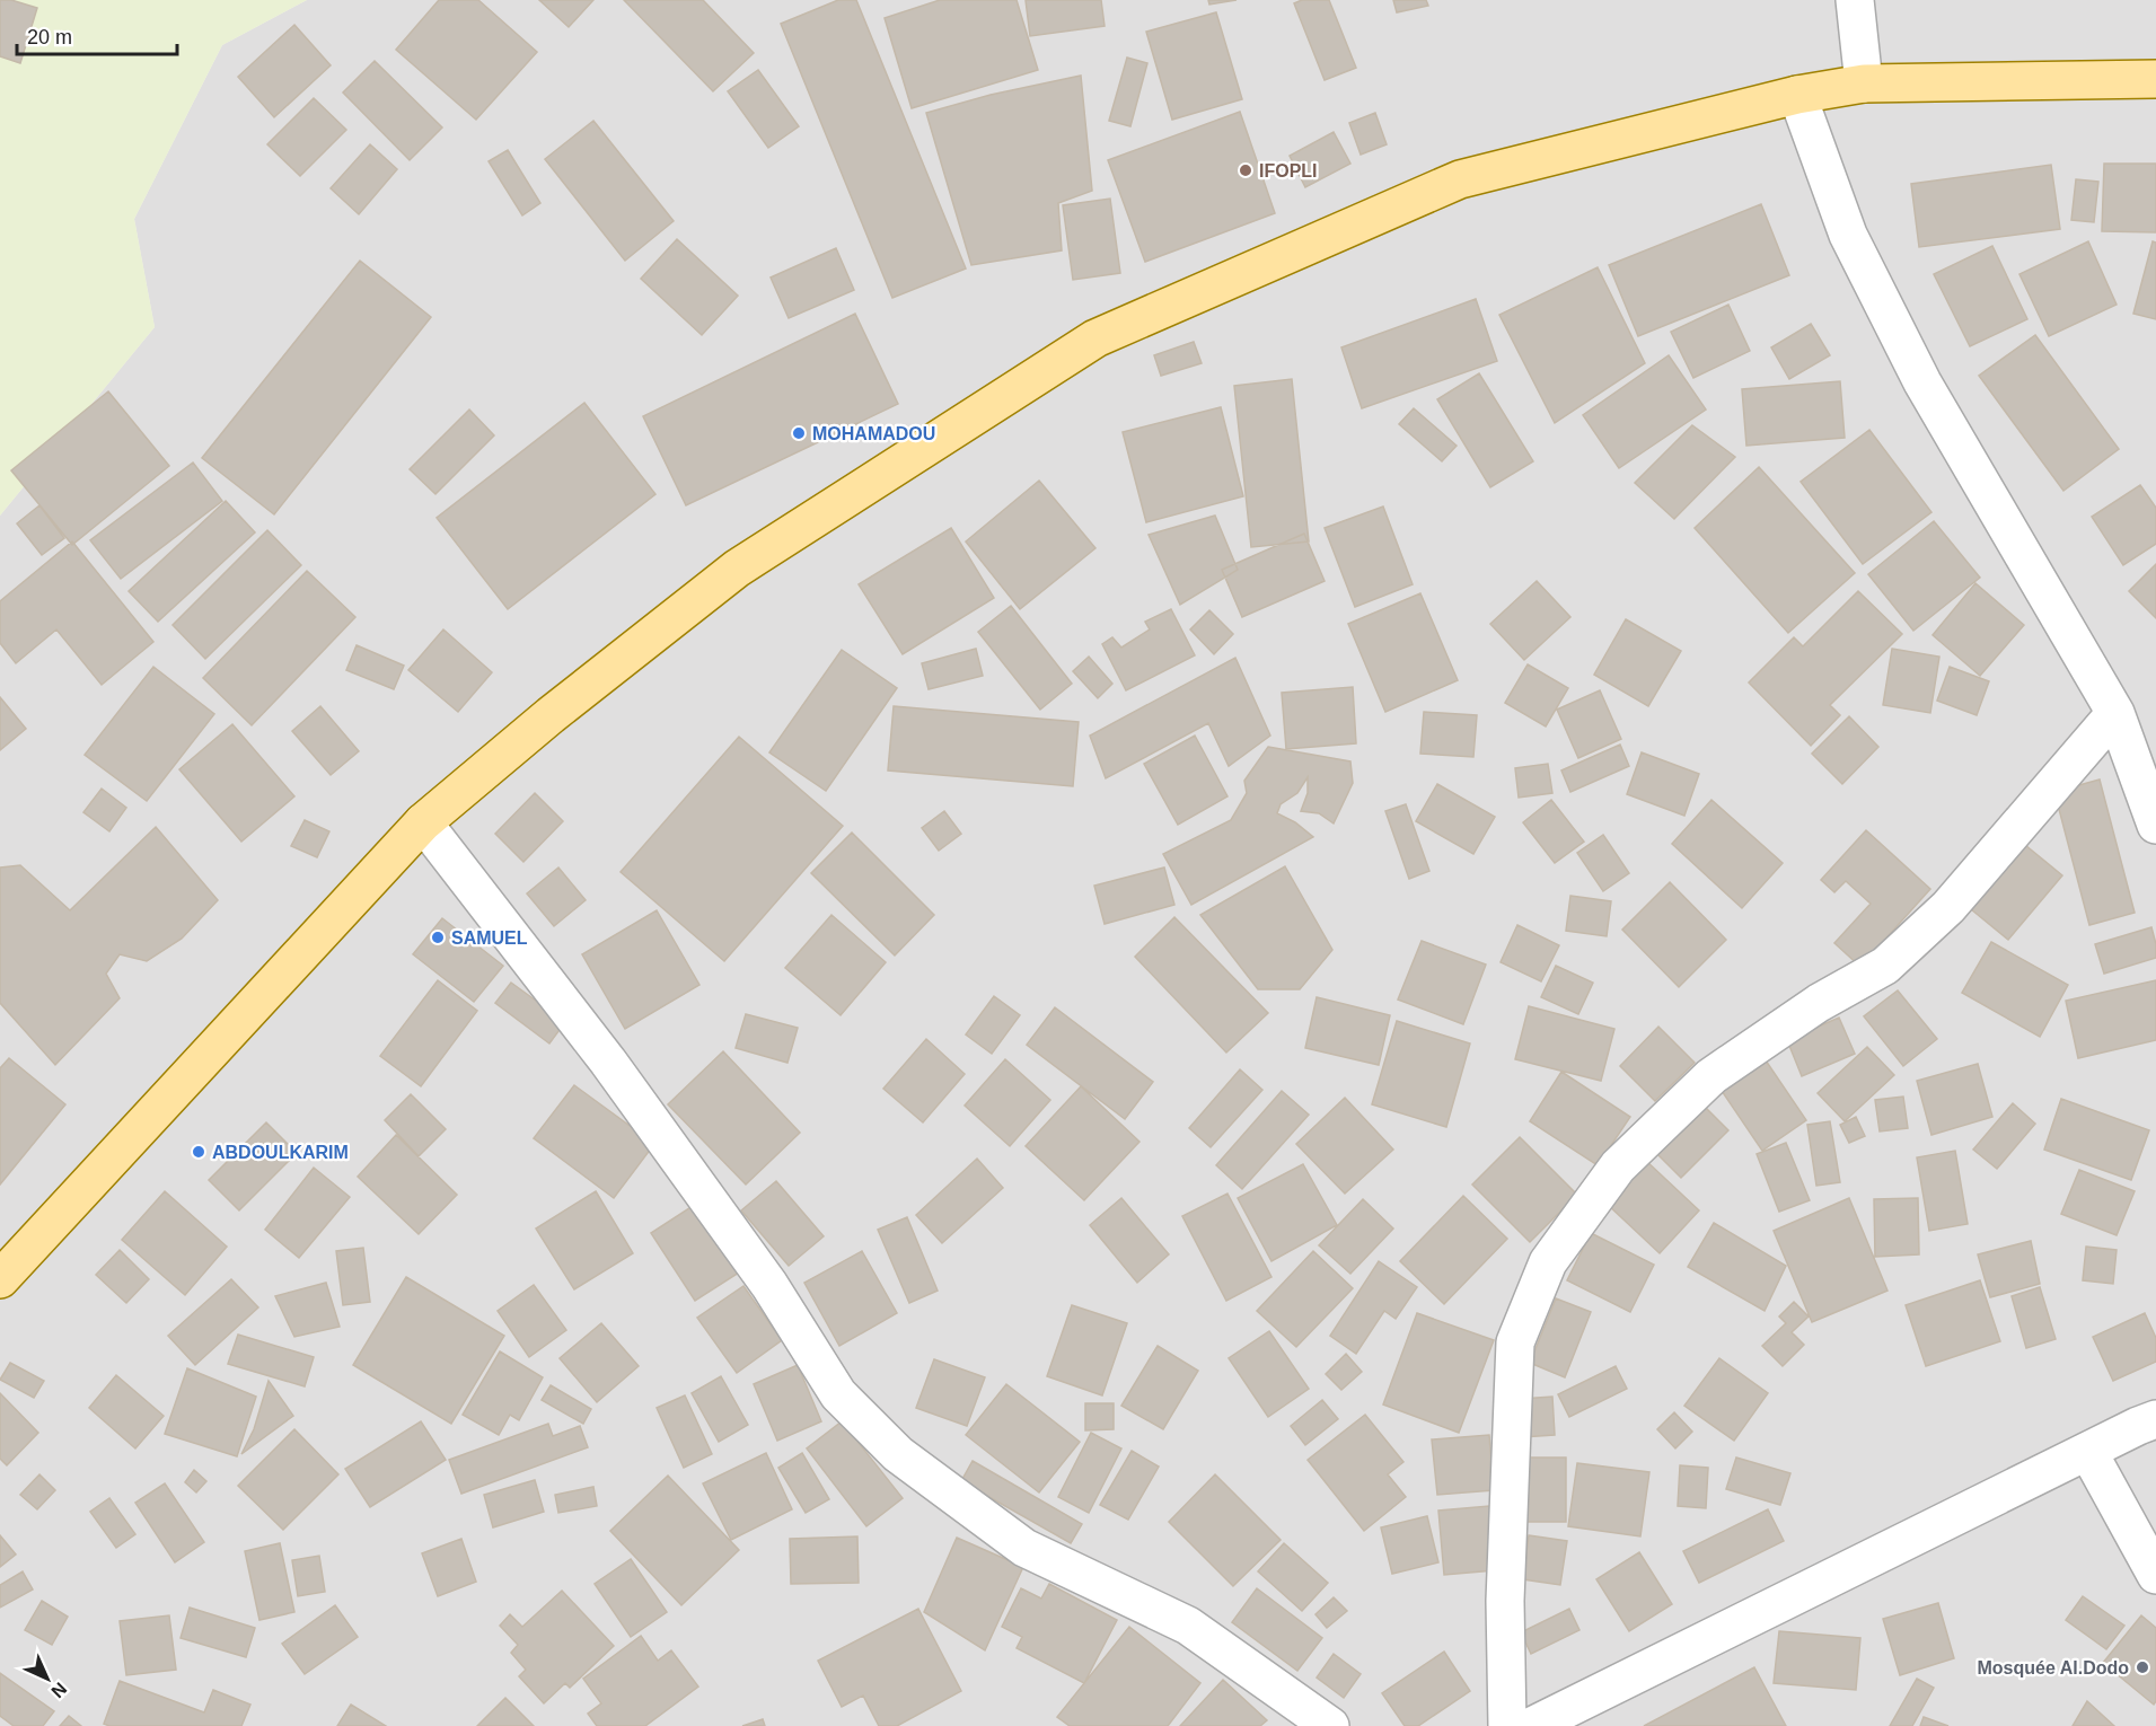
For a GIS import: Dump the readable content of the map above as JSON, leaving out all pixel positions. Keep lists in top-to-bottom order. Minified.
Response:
{"places":["IFOPLI","MOHAMADOU","SAMUEL","ABDOULKARIM","Mosquée Al.Dodo"],"scale_bar":"20 m","north":"bottom right"}
